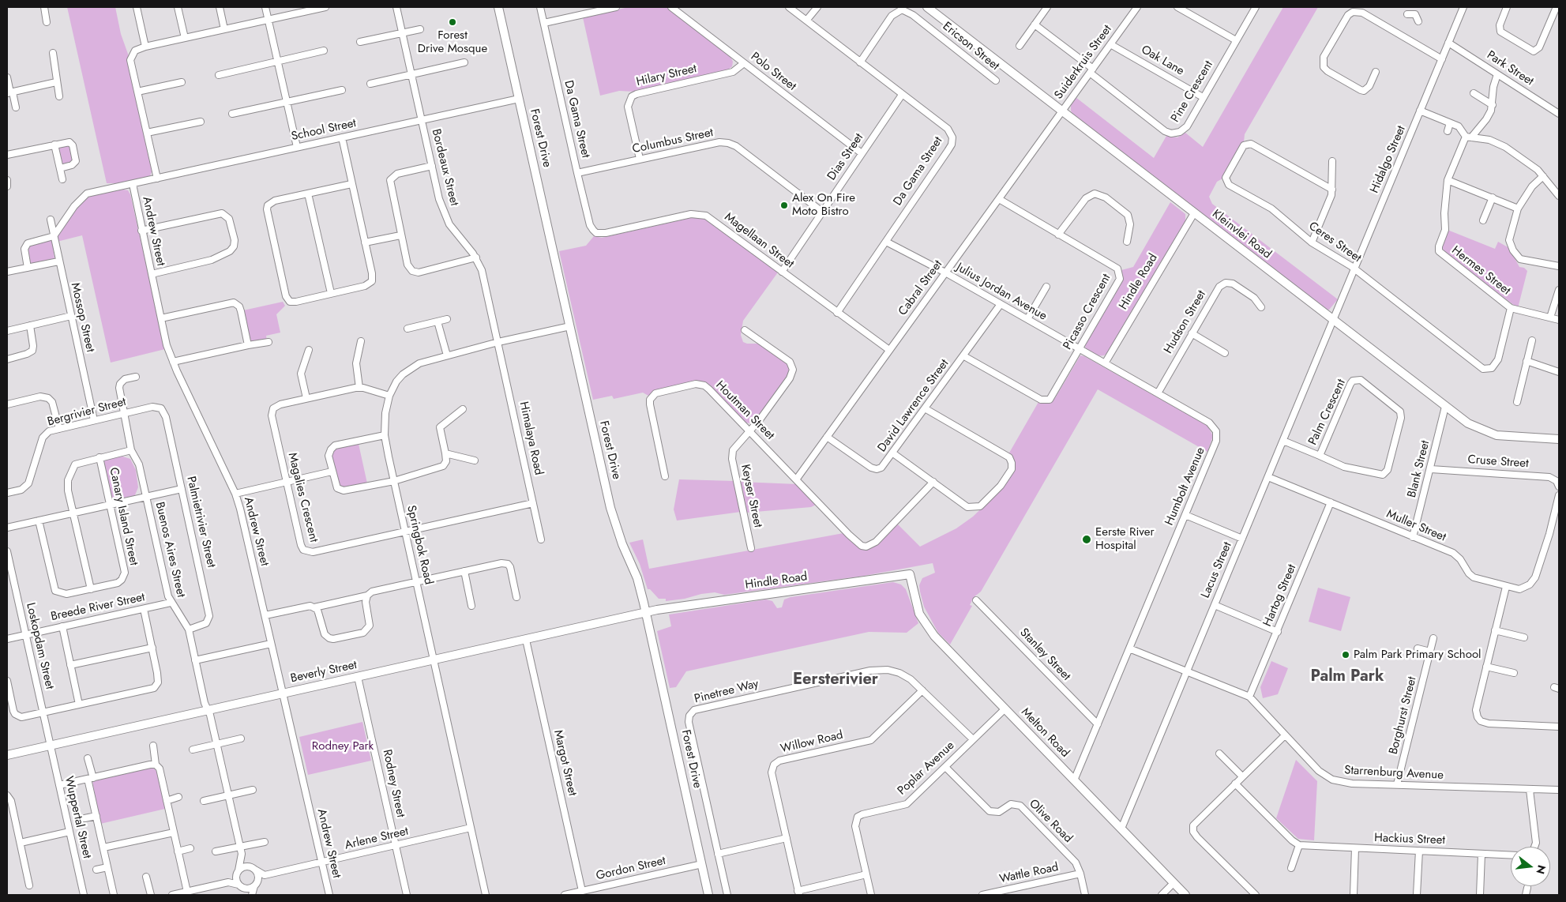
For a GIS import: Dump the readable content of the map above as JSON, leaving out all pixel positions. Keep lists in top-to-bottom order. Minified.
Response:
{"streets":{"street":["Ericson Street","Oak Lane","Suiderkruis Street","Park Street","Polo Street","Hilary Street","Pine Crescent","Da Gama Street","School Street","Forest Drive","Columbus Street","Dias Street","Hidalgo Street","Bordeaux Street","Andrew Street","Kleinvlei Road","Magellaan Street","Ceres Street","Hermes Street","Hindle Road","Cabral Street","Julius Jordan Avenue","Picasso Crescent","Mossop Street","Hudson Street","David Lawrence Street","Houtman Street","Bergrivier Street","Palm Crescent","Himalaya Road","Cruse Street","Blank Street","Humbolt Avenue","Keyser Street","Magalies Crescent","Canary Island Street","Palmietrivier Street","Muller Street","Springbok Road","Buenos Aires Street","Lacus Street","Hartog Street","Breede River Street","Loskopdam Street","Stanley Street","Beverly Street","Pinetree Way","Borghurst Street","Melton Road","Willow Road","Margot Street","Poplar Avenue","Starrenburg Avenue","Rodney Street","Wuppertal Street","Olive Road","Arlene Street","Hackius Street","Gordon Street","Wattle Road"]},"crossings":[["Ericson Street","Da Gama Street"],["Oak Lane","Suiderkruis Street"],["Oak Lane","Pine Crescent"],["Suiderkruis Street","Pine Crescent"],["Suiderkruis Street","Kleinvlei Road"],["Suiderkruis Street","Cabral Street"],["Park Street","Hidalgo Street"],["Polo Street","Hilary Street"],["Polo Street","Dias Street"],["Hilary Street","Columbus Street"],["Da Gama Street","Columbus Street"],["Da Gama Street","Dias Street"],["Da Gama Street","Magellaan Street"],["Da Gama Street","Julius Jordan Avenue"],["School Street","Forest Drive"],["School Street","Bordeaux Street"],["School Street","Andrew Street"],["School Street","Mossop Street"],["Forest Drive","Hindle Road"],["Forest Drive","Springbok Road"],["Forest Drive","Beverly Street"],["Forest Drive","Gordon Street"],["Columbus Street","Dias Street"],["Dias Street","Magellaan Street"],["Hidalgo Street","Kleinvlei Road"],["Hidalgo Street","Ceres Street"],["Hidalgo Street","Lacus Street"],["Bordeaux Street","Himalaya Road"],["Andrew Street","Beverly Street"],["Andrew Street","Arlene Street"],["Kleinvlei Road","Hindle Road"],["Kleinvlei Road","Cabral Street"],["Kleinvlei Road","Blank Street"],["Kleinvlei Road","Lacus Street"],["Magellaan Street","Cabral Street"],["Ceres Street","Hermes Street"],["Hindle Road","Julius Jordan Avenue"],["Hindle Road","Humbolt Avenue"],["Hindle Road","Beverly Street"],["Hindle Road","Melton Road"],["Cabral Street","Julius Jordan Avenue"],["Cabral Street","Picasso Crescent"],["Cabral Street","David Lawrence Street"],["Cabral Street","Houtman Street"],["Julius Jordan Avenue","Picasso Crescent"],["Julius Jordan Avenue","David Lawrence Street"],["Julius Jordan Avenue","Humbolt Avenue"],["Picasso Crescent","David Lawrence Street"],["Mossop Street","Bergrivier Street"],["Hudson Street","Humbolt Avenue"],["Houtman Street","Keyser Street"],["Bergrivier Street","Palmietrivier Street"],["Bergrivier Street","Buenos Aires Street"],["Palm Crescent","Lacus Street"],["Himalaya Road","Magalies Crescent"],["Himalaya Road","Springbok Road"],["Cruse Street","Blank Street"],["Blank Street","Muller Street"],["Humbolt Avenue","Stanley Street"],["Humbolt Avenue","Melton Road"],["Humbolt Avenue","Starrenburg Avenue"],["Magalies Crescent","Springbok Road"],["Palmietrivier Street","Buenos Aires Street"],["Muller Street","Lacus Street"],["Muller Street","Hartog Street"],["Springbok Road","Beverly Street"],["Springbok Road","Arlene Street"],["Buenos Aires Street","Breede River Street"],["Buenos Aires Street","Beverly Street"],["Lacus Street","Melton Road"],["Lacus Street","Starrenburg Avenue"],["Hartog Street","Starrenburg Avenue"],["Breede River Street","Loskopdam Street"],["Loskopdam Street","Beverly Street"],["Loskopdam Street","Wuppertal Street"],["Beverly Street","Margot Street"],["Beverly Street","Rodney Street"],["Beverly Street","Wuppertal Street"],["Pinetree Way","Willow Road"],["Borghurst Street","Starrenburg Avenue"],["Melton Road","Poplar Avenue"],["Margot Street","Gordon Street"],["Poplar Avenue","Olive Road"],["Rodney Street","Arlene Street"],["Olive Road","Wattle Road"]],"districts":["Palm Park","Eersterivier"],"parks":["Rodney Park"],"places":["Forest Drive Mosque","Alex On Fire Moto Bistro","Eerste River Hospital","Palm Park Primary School"],"north":"right"}
